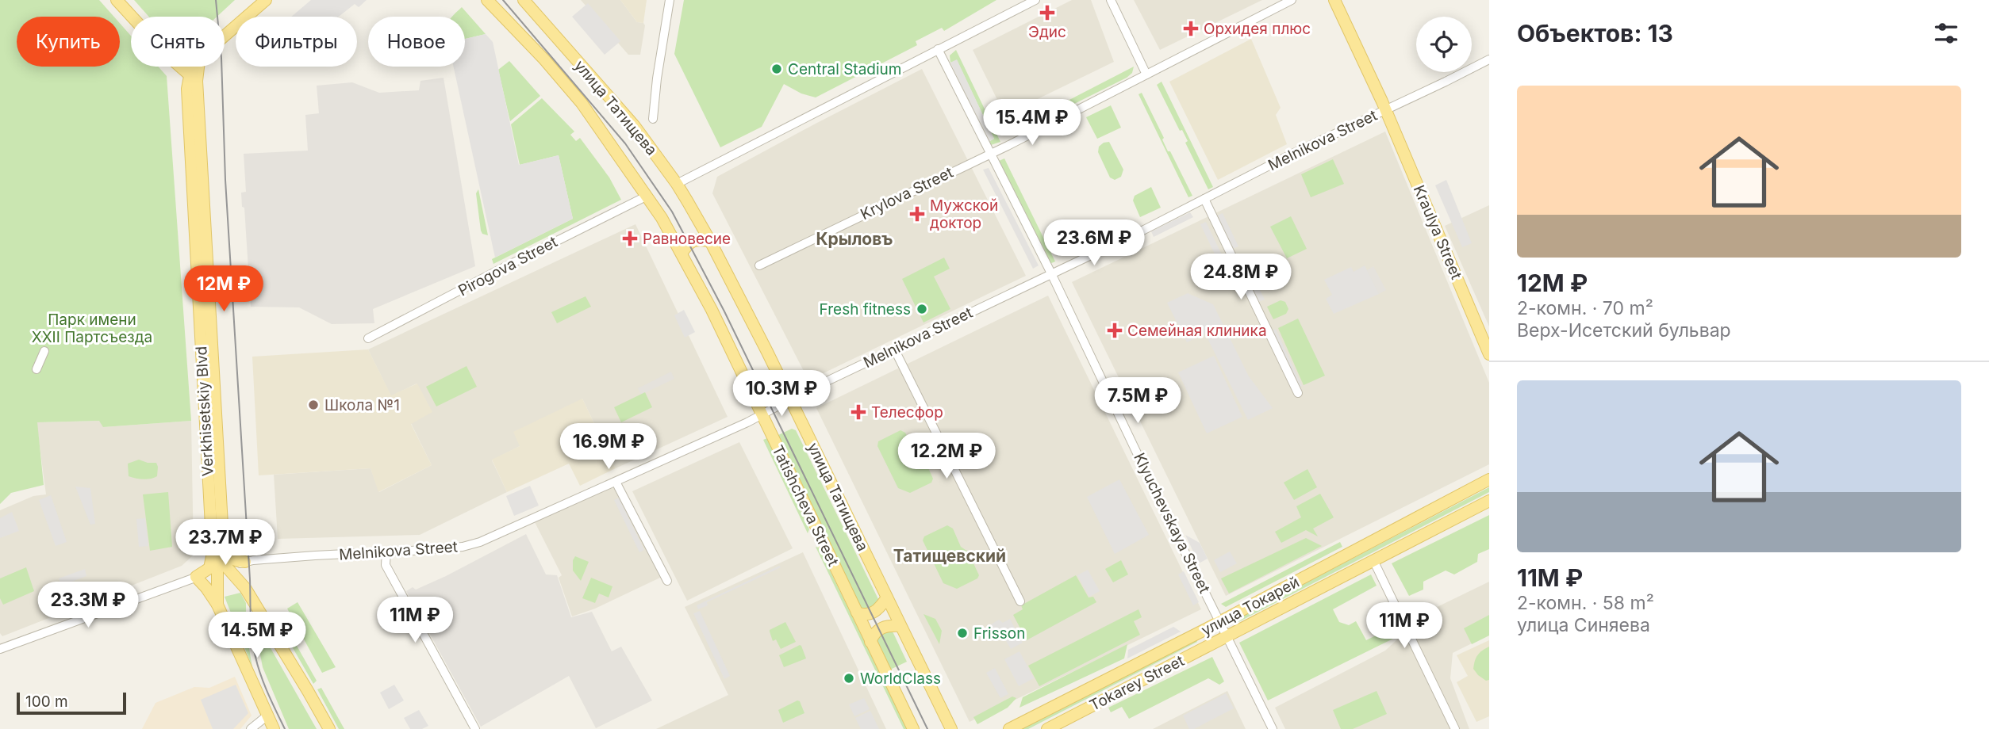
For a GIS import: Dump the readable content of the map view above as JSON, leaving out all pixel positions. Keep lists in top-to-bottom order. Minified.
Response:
{"streets":{"main road":["улица Татищева","Kraulya Street","Verkhisetskiy Blvd","Tatishcheva Street","улица Токарей","Tokarey Street"],"street":["Melnikova Street","Krylova Street","Pirogova Street","Klyuchevskaya Street"]},"crossings":[["улица Татищева","Melnikova Street"],["Melnikova Street","Kraulya Street"],["Melnikova Street","Verkhisetskiy Blvd"],["Melnikova Street","Tatishcheva Street"],["Melnikova Street","Klyuchevskaya Street"],["Krylova Street","Klyuchevskaya Street"],["Pirogova Street","Tatishcheva Street"],["Klyuchevskaya Street","улица Токарей"],["Klyuchevskaya Street","Tokarey Street"],["улица Токарей","Tokarey Street"]],"districts":["Крыловъ","Татищевский"],"parks":["Парк имени XXII Партсъезда"],"places":{"health":["Эдис","Орхидея плюс","Мужской доктор","Равновесие","Семейная клиника","Телесфор"],"other":["Central Stadium","Fresh fitness","Школа №1","Frisson","WorldClass"]},"scale_bar":"100 m","page":{"heading":"Объектов: 13","chip":["Купить","Снять","Фильтры","Новое"],"list":[{"name":"12M ₽","note":"2-комн. · 70 m² · Верх-Исетский бульвар"},{"name":"11M ₽","note":"2-комн. · 58 m² · улица Синяева"}],"price":["15.4M ₽","23.6M ₽","24.8M ₽","12M ₽","10.3M ₽","7.5M ₽","16.9M ₽","12.2M ₽","23.7M ₽","23.3M ₽","11M ₽","11M ₽","14.5M ₽"],"scale":"100 m"}}
